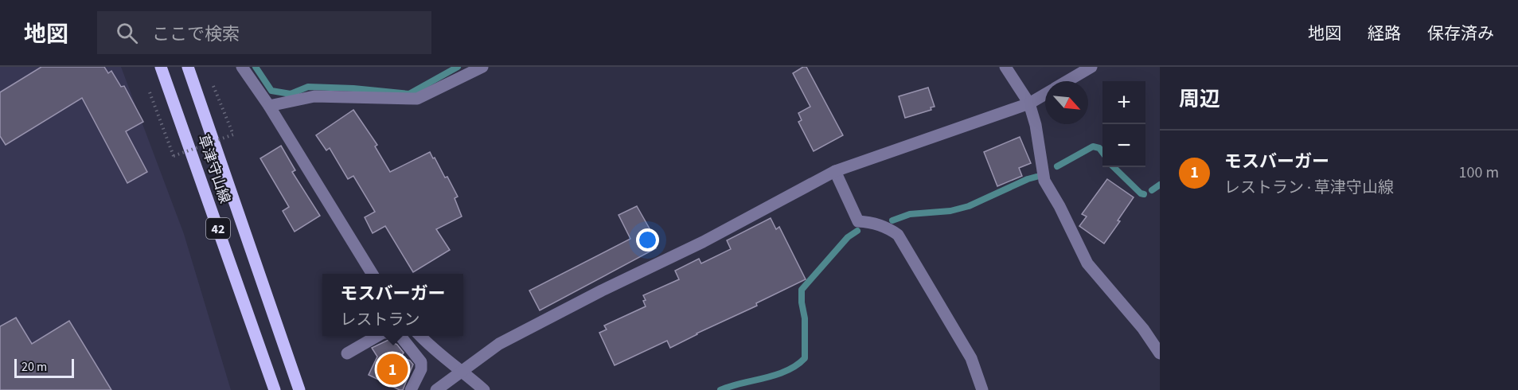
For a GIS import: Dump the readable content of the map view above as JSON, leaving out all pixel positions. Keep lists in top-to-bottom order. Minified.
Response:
{"streets":{"main road":["草津守山線","42"]},"scale_bar":"20 m","north":"bottom right","page":{"header":"地図","search":"ここで検索","nav":["地図","経路","保存済み"],"heading":"周辺","map_buttons":["+","−"],"list":[{"mark":"1","name":"モスバーガー","note":"レストラン · 草津守山線","value":"100 m"}],"popup":["モスバーガー","レストラン"],"pins":"1","scale":"20 m"}}
